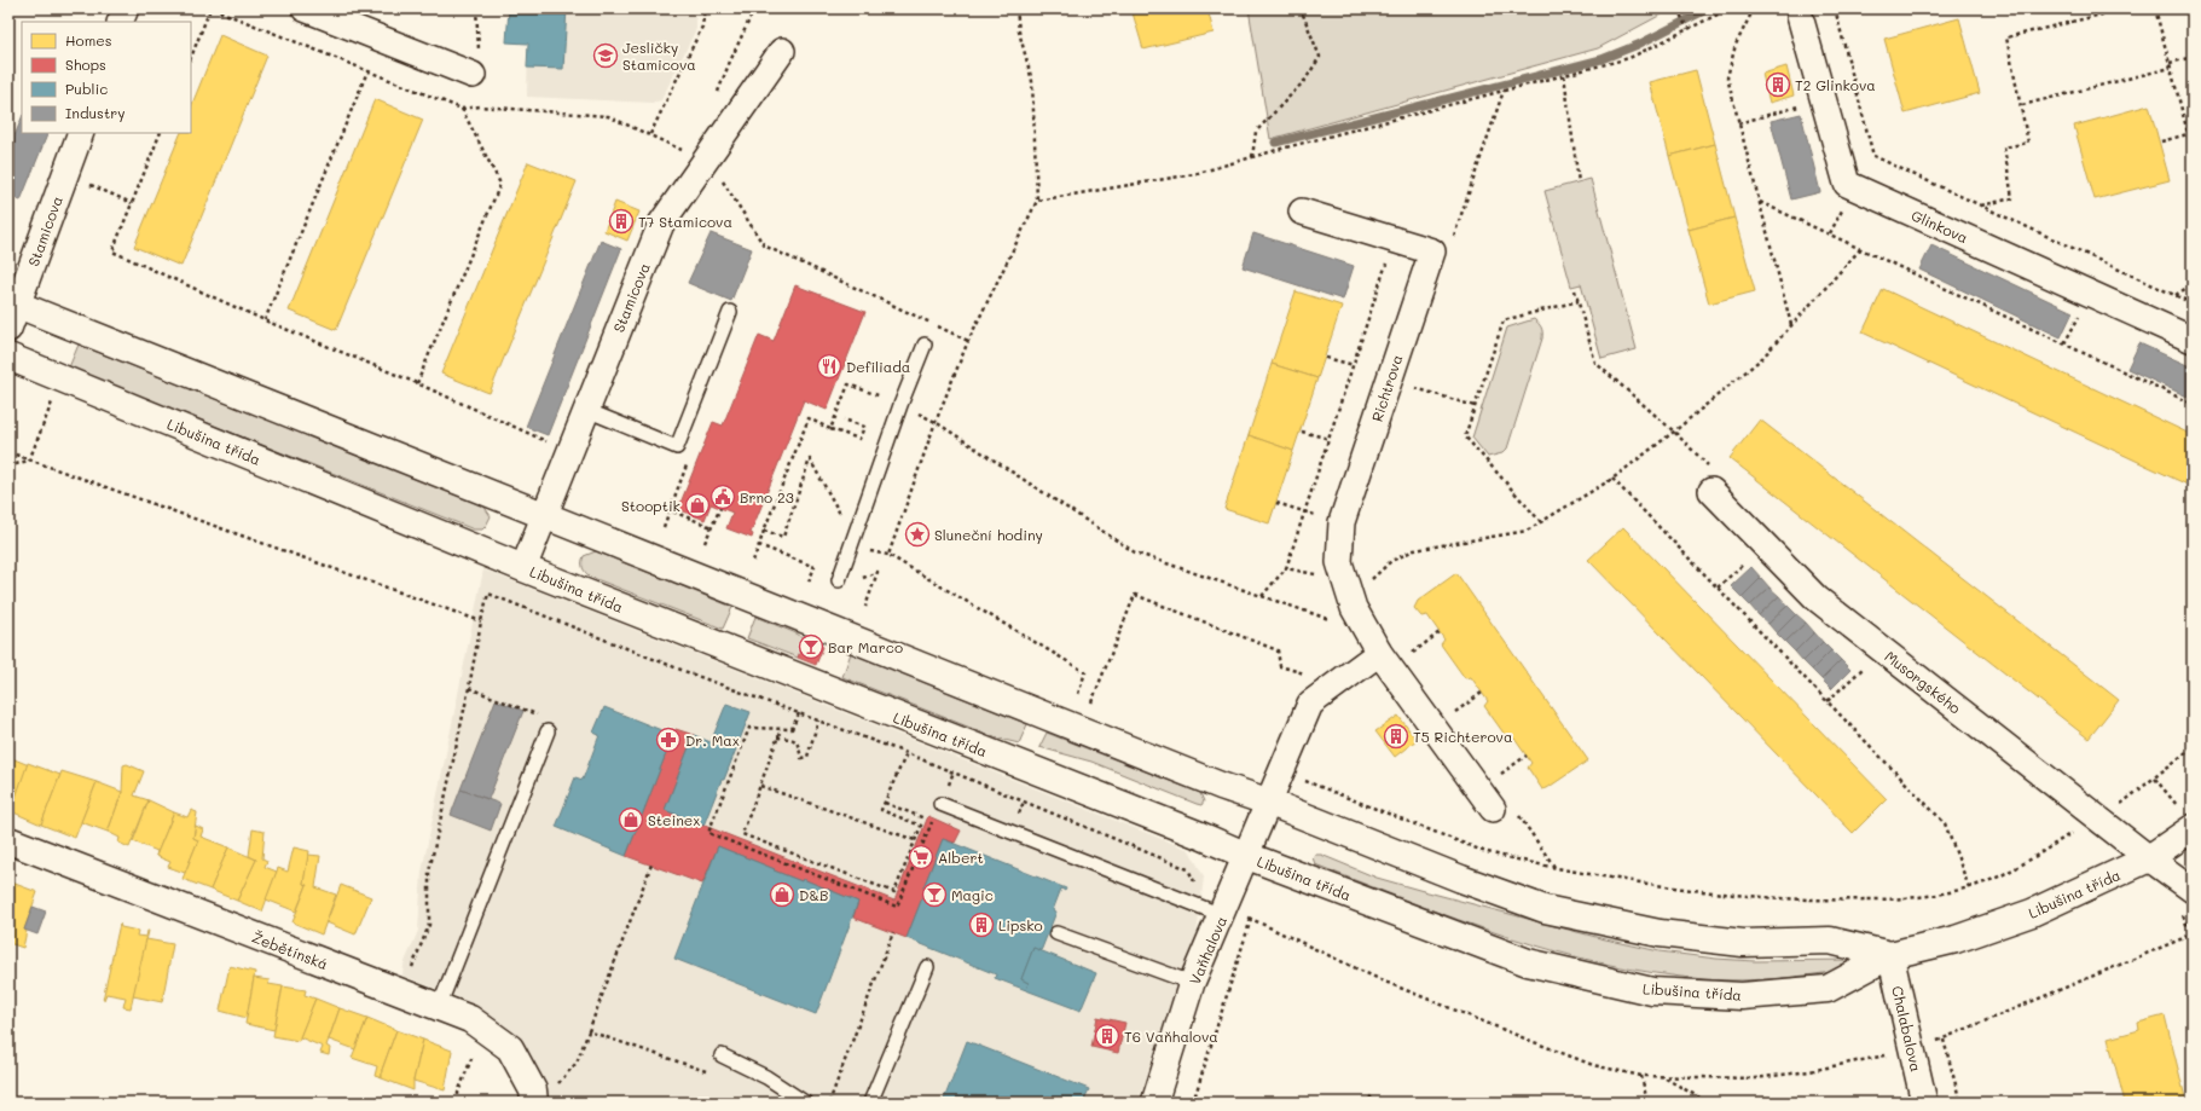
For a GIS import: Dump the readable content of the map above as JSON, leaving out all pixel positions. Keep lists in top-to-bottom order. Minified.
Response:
{"streets":{"street":["Glinkova","Stamicova","Richtrova","Libušina třída","Musorgského","Žebětínská","Vaňhalova","Chalabalova"]},"crossings":[["Stamicova","Libušina třída"],["Libušina třída","Musorgského"],["Libušina třída","Vaňhalova"],["Libušina třída","Chalabalova"]],"places":{"school or university":["Jesličky Stamicova"],"building":["T2 Glinkova","T7 Stamicova","T5 Richterova","Lipsko","T6 Vaňhalova"],"restaurant":["Defiliada"],"public building":["Brno 23"],"shop":["Stooptik","Steinex","D&B"],"place":["Sluneční hodiny"],"bar":["Bar Marco","Magic"],"pharmacy":["Dr. Max"],"supermarket":["Albert"]},"legend":["Homes","Shops","Public","Industry"]}
